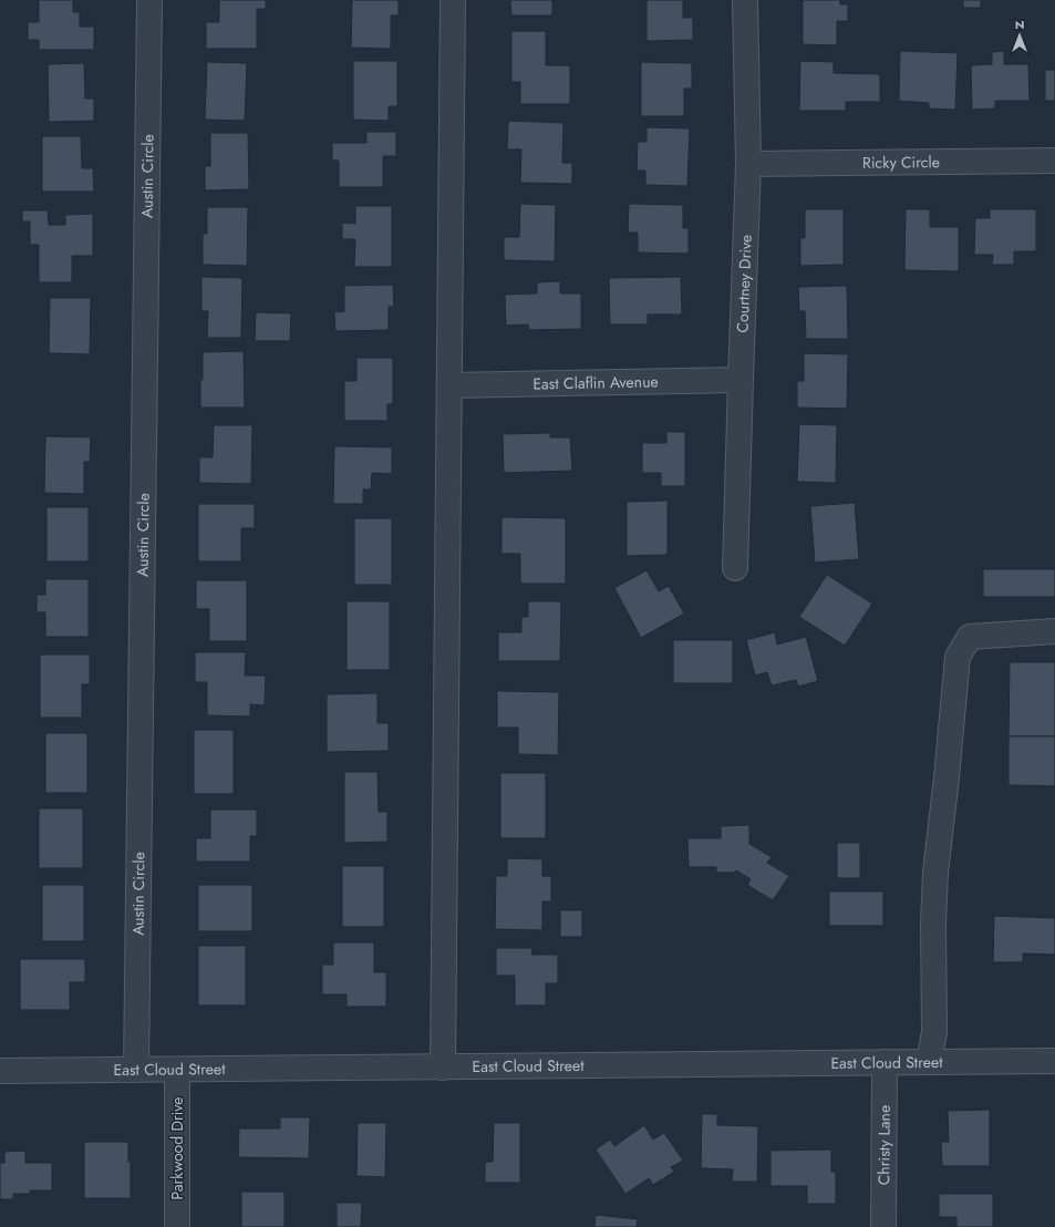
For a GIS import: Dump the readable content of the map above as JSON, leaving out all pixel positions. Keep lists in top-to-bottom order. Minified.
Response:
{"streets":{"street":["Ricky Circle","Austin Circle","Courtney Drive","East Claflin Avenue","East Cloud Street","Christy Lane","Parkwood Drive"]},"crossings":[["Ricky Circle","Courtney Drive"],["Austin Circle","East Cloud Street"],["Courtney Drive","East Claflin Avenue"],["East Cloud Street","Christy Lane"],["East Cloud Street","Parkwood Drive"]],"north":"top"}
